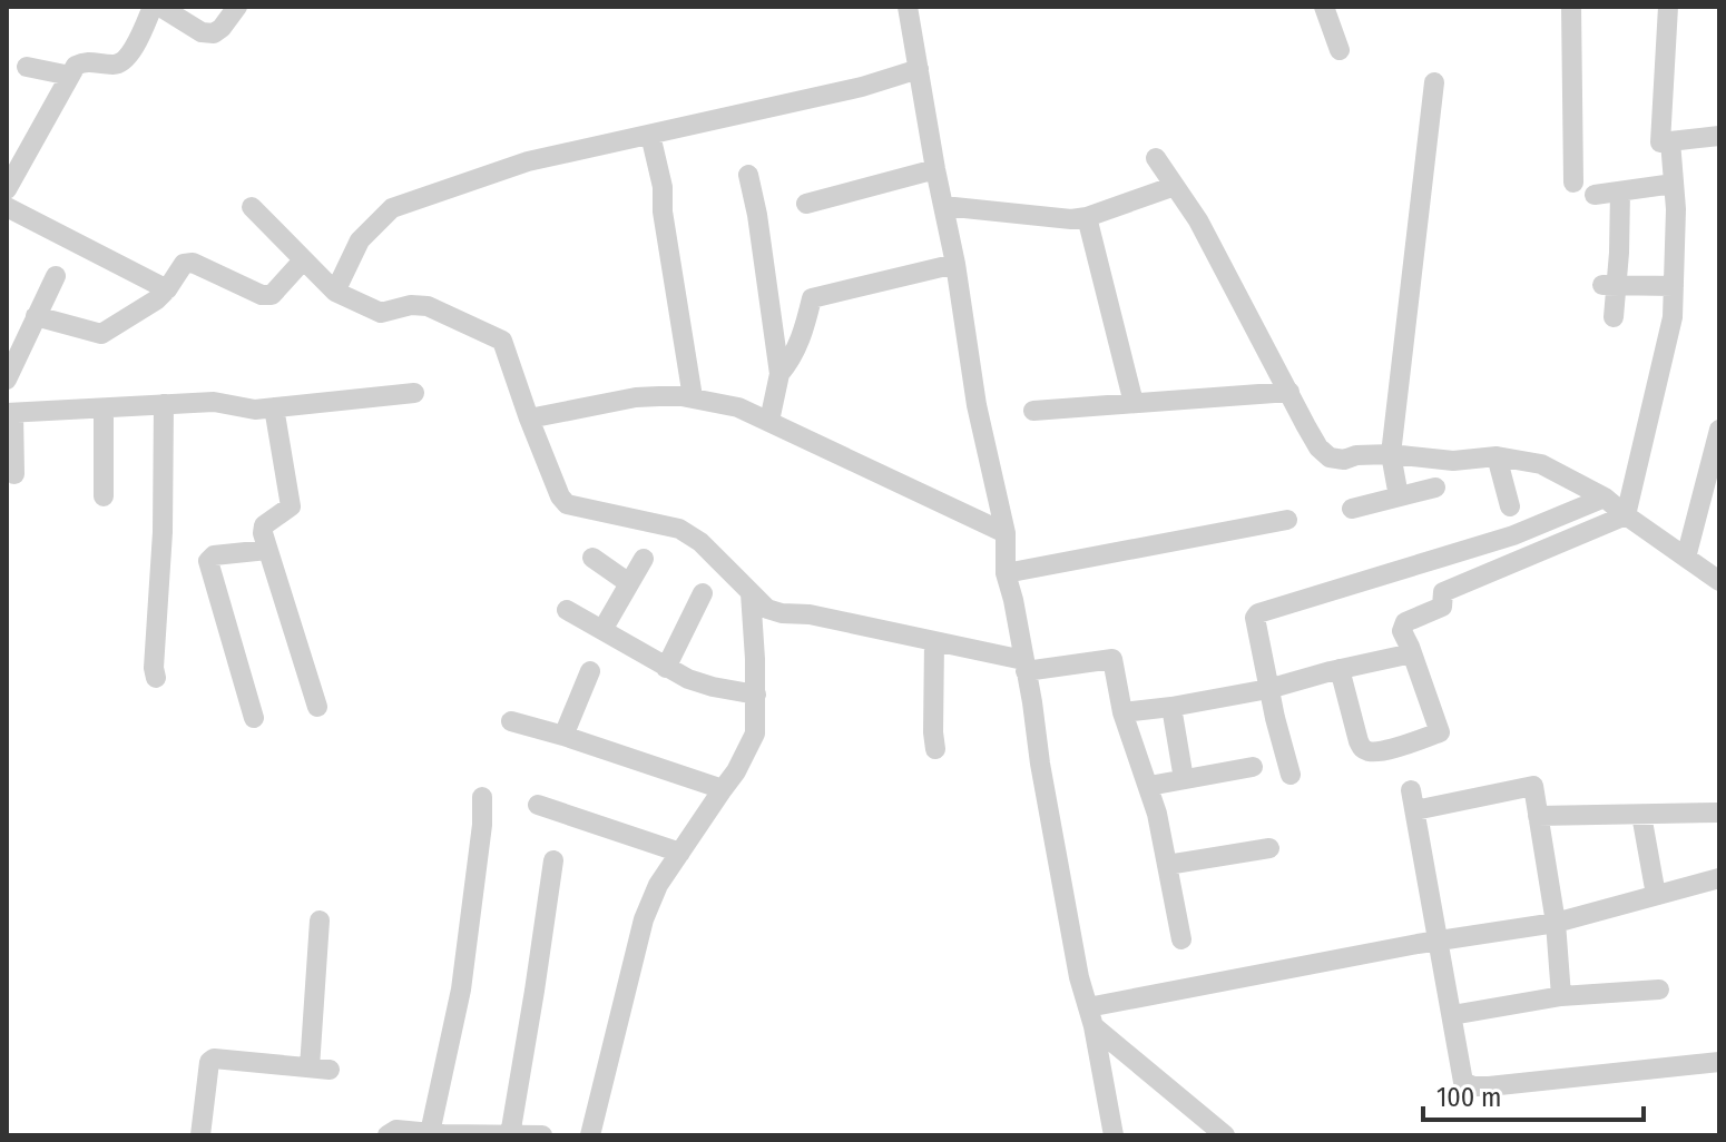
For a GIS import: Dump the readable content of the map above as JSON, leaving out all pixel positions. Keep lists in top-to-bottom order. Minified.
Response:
{"scale_bar":"100 m"}
